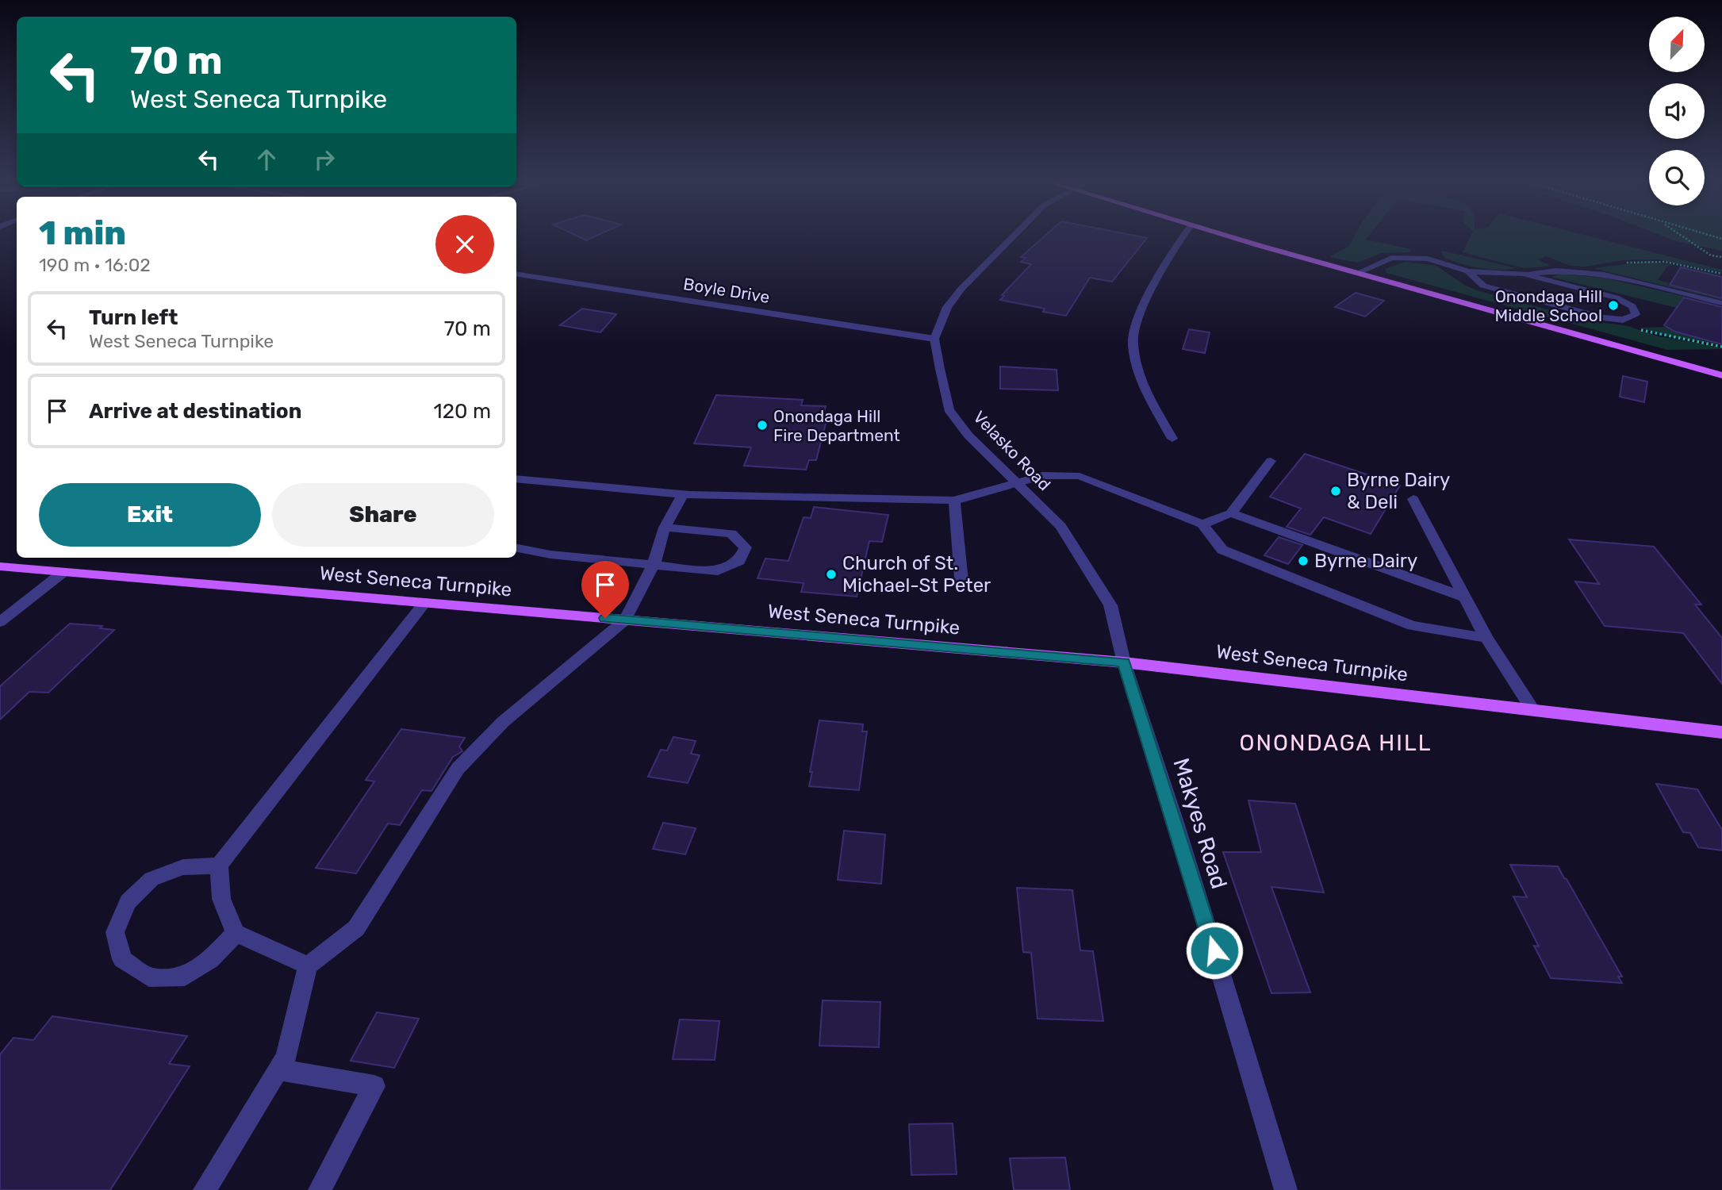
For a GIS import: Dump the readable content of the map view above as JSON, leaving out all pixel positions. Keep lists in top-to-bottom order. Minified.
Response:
{"streets":{"main road":["West Seneca Turnpike"],"street":["Boyle Drive","Velasko Road","Makyes Road"]},"crossings":[["Boyle Drive","Velasko Road"],["Velasko Road","West Seneca Turnpike"],["Velasko Road","Makyes Road"],["West Seneca Turnpike","Makyes Road"]],"districts":["ONONDAGA HILL"],"places":["Onondaga Hill Middle School","Onondaga Hill Fire Department","Byrne Dairy & Deli","Byrne Dairy","Church of St. Michael-St Peter"],"north":"top right","page":{"turn":["70 m","West Seneca Turnpike"],"heading":["1 min","190 m · 16:02"],"list":[{"name":"Turn left","note":"West Seneca Turnpike","value":"70 m"},{"name":"Arrive at destination","value":"120 m"}],"buttons":["Exit","Share"]}}
